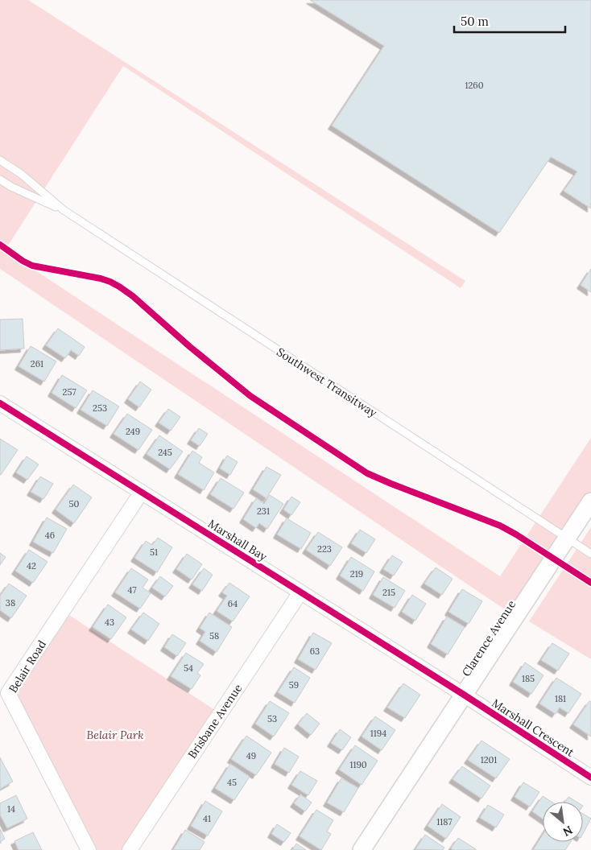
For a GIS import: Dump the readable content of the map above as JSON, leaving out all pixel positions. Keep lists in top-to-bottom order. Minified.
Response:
{"streets":{"street":["Marshall Bay","Clarence Avenue","Belair Road","Brisbane Avenue","Marshall Crescent"],"lane":["Southwest Transitway"]},"crossings":[["Southwest Transitway","Clarence Avenue"],["Marshall Bay","Clarence Avenue"],["Marshall Bay","Belair Road"],["Marshall Bay","Brisbane Avenue"],["Marshall Bay","Marshall Crescent"],["Clarence Avenue","Marshall Crescent"]],"parks":["Belair Park"],"house_numbers":["1260","261","257","253","249","245","50","231","46","223","51","42","219","47","215","38","64","43","58","63","54","185","59","181","53","1194","49","1201","1190","45","14","41","1187"],"scale_bar":"50 m","north":"bottom right"}
